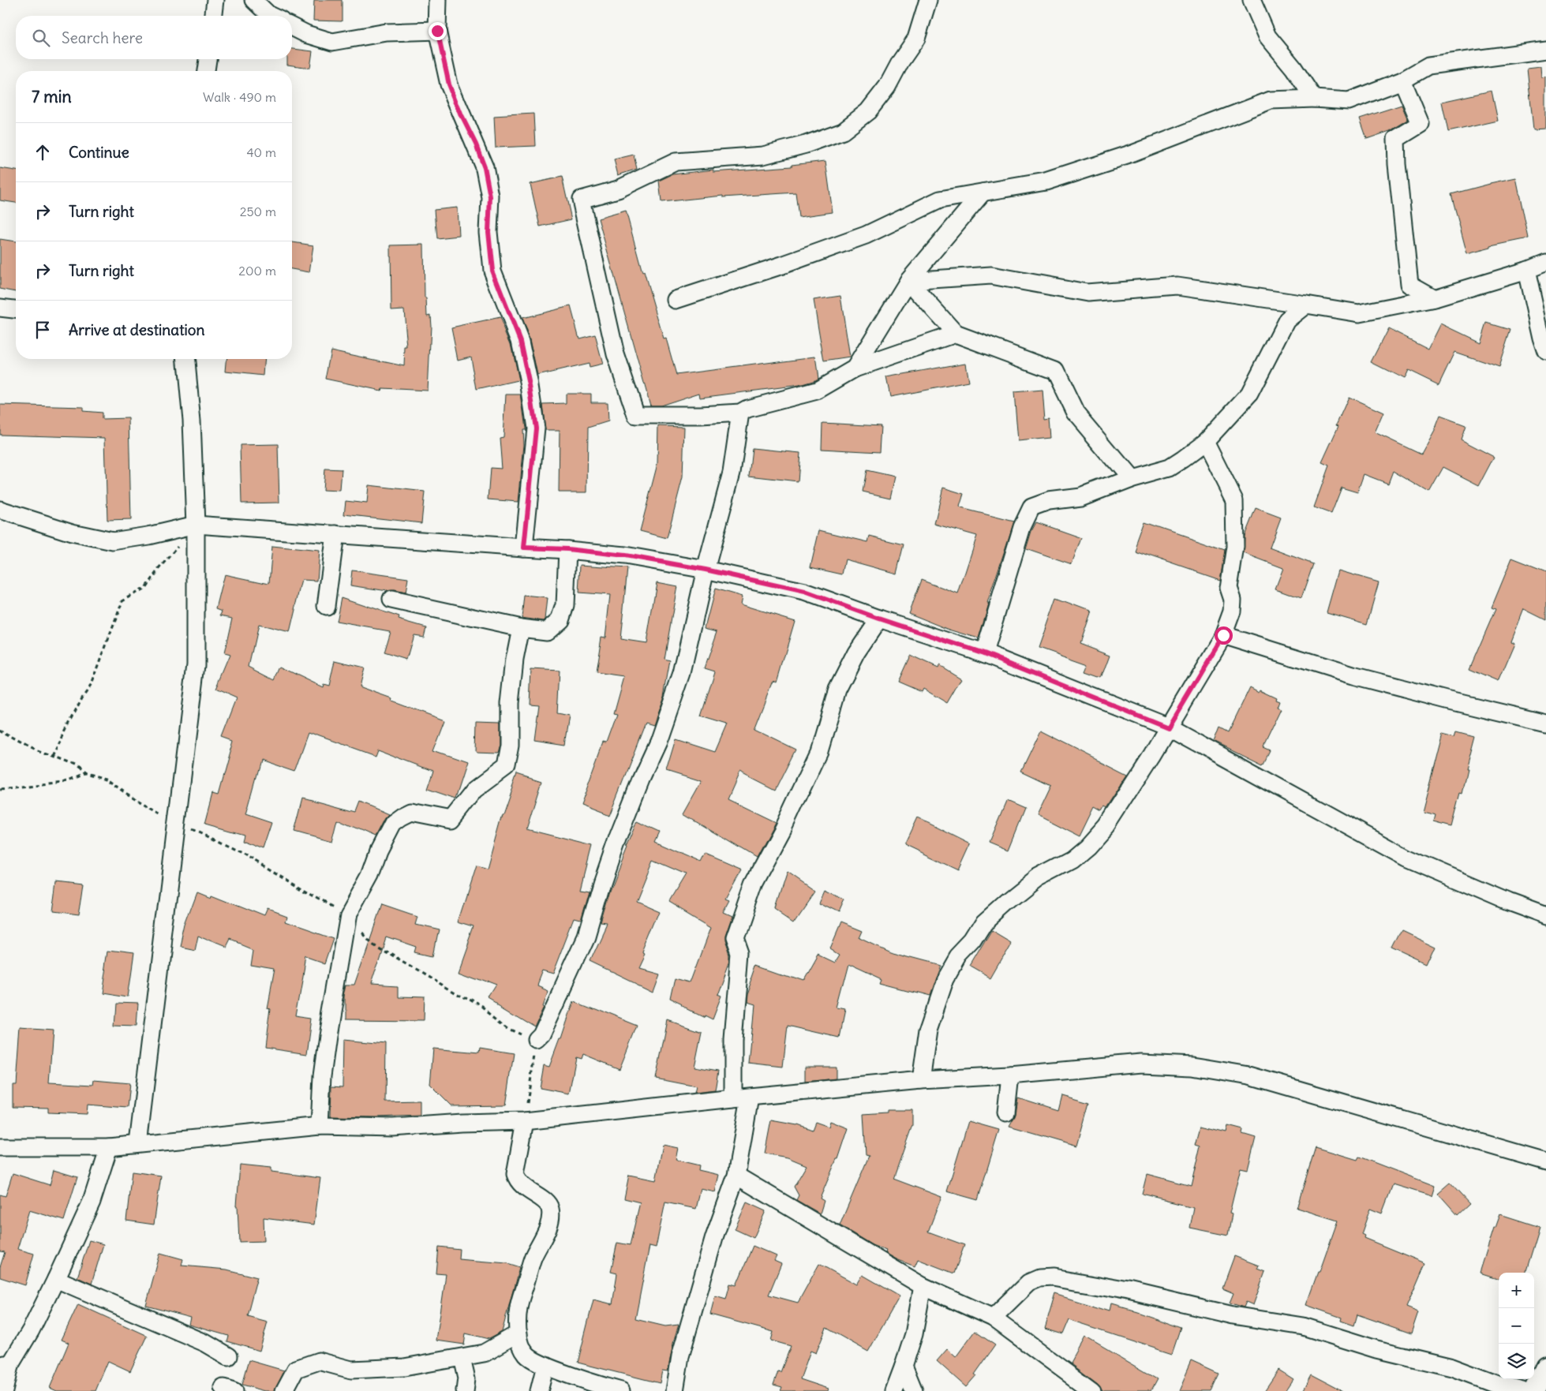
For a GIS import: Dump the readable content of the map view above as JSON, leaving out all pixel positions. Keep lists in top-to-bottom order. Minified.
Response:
{"page":{"search":"Search here","heading":["7 min","Walk · 490 m"],"list":[["Continue","40 m"],["Turn right","250 m"],["Turn right","200 m"],"Arrive at destination"],"map_buttons":["+","−"]}}
